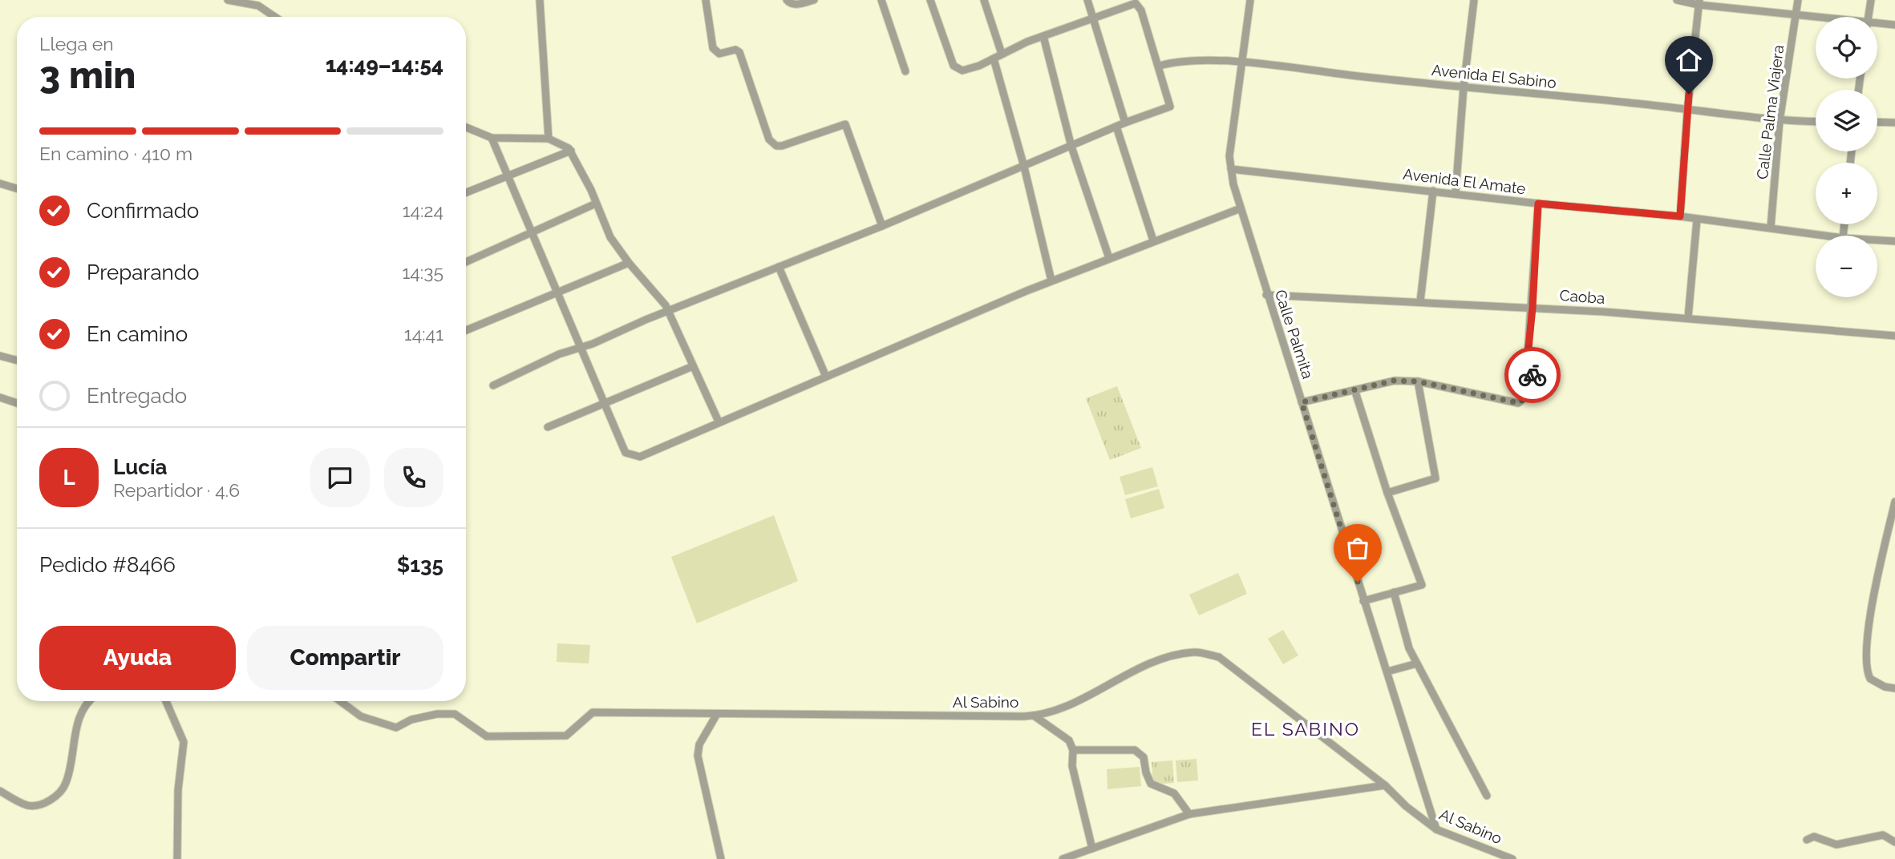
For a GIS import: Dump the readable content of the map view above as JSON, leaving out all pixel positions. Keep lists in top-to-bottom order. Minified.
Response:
{"streets":{"street":["Avenida El Sabino","Calle Palma Viajera","Avenida El Amate","Caoba","Calle Palmita","Al Sabino"]},"crossings":[["Avenida El Sabino","Calle Palma Viajera"],["Avenida El Sabino","Calle Palmita"],["Calle Palma Viajera","Avenida El Amate"],["Avenida El Amate","Calle Palmita"],["Caoba","Calle Palmita"],["Calle Palmita","Al Sabino"]],"districts":["EL SABINO"],"page":{"map_buttons":["+","−"],"heading":["3 min","Llega en","14:49–14:54"],"panel":["Lucía","Repartidor · 4.6","Pedido #8466","$135"],"bar":"En camino · 410 m","list":[["Confirmado","14:24"],["Preparando","14:35"],["En camino","14:41"],"Entregado"],"round":"L","buttons":["Ayuda","Compartir"]}}
